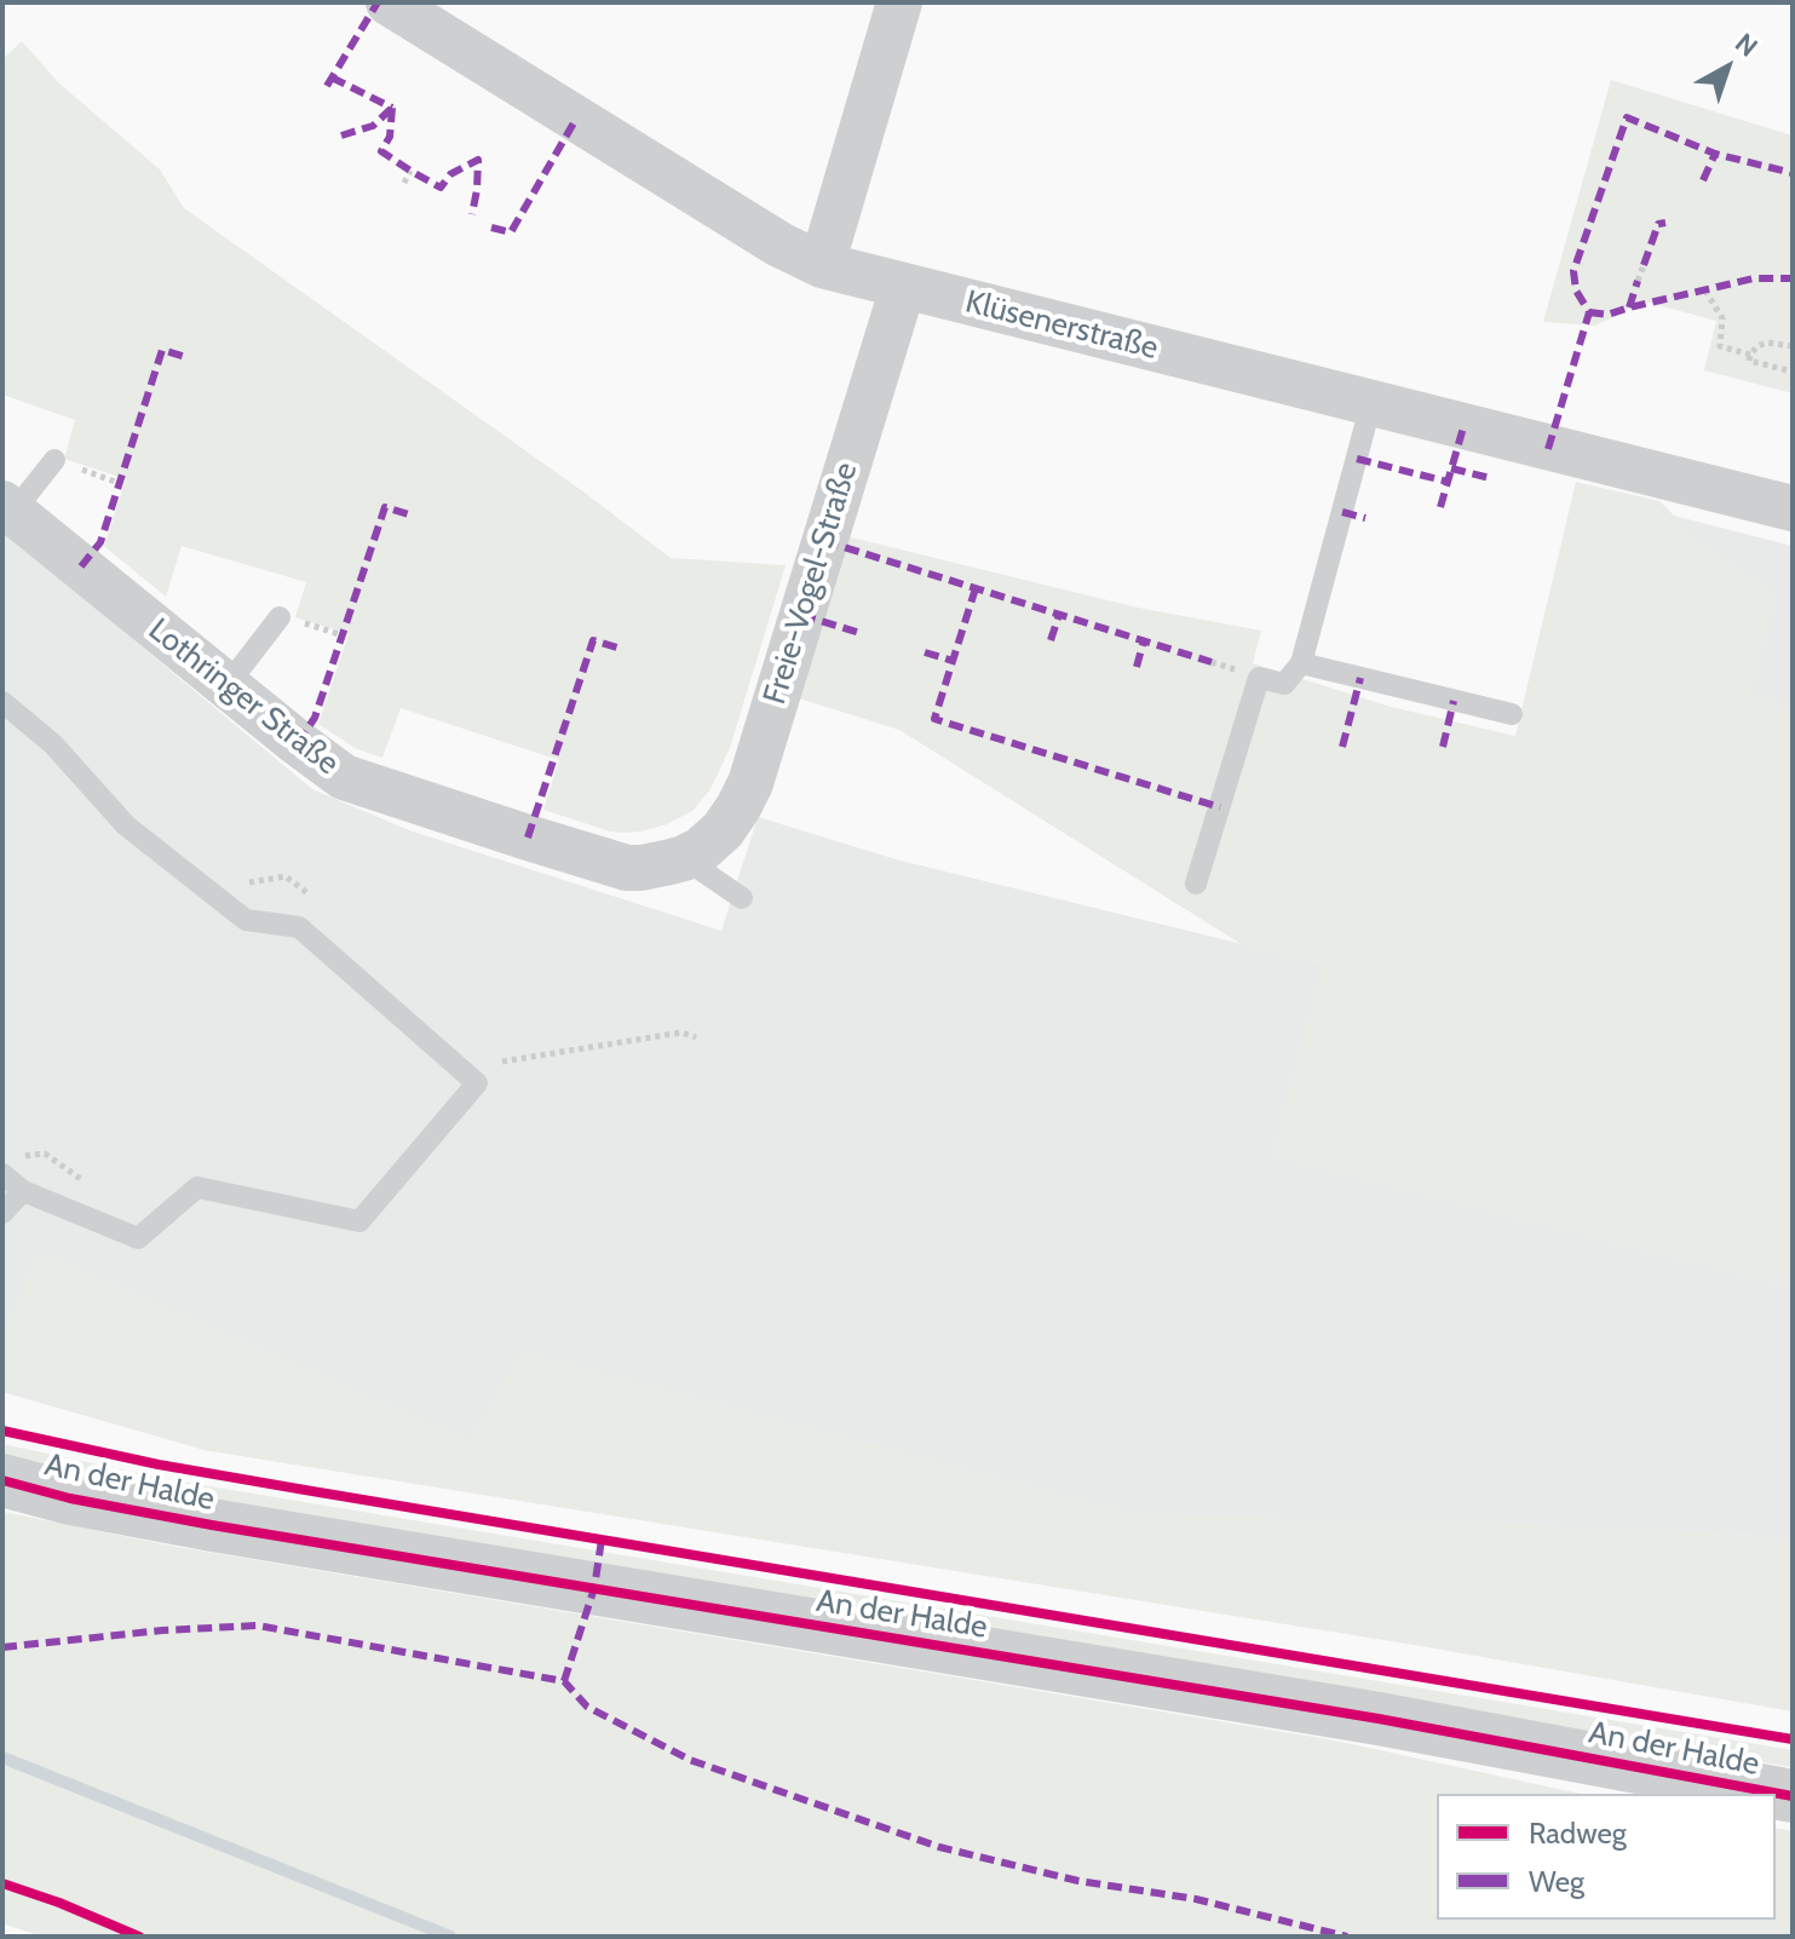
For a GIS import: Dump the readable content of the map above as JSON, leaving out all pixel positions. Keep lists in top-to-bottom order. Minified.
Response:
{"streets":{"street":["Klüsenerstraße","Freie-Vogel-Straße","Lothringer Straße","An der Halde"]},"crossings":[["Klüsenerstraße","Freie-Vogel-Straße"],["Freie-Vogel-Straße","Lothringer Straße"]],"legend":["Radweg","Weg"],"north":"top right"}
